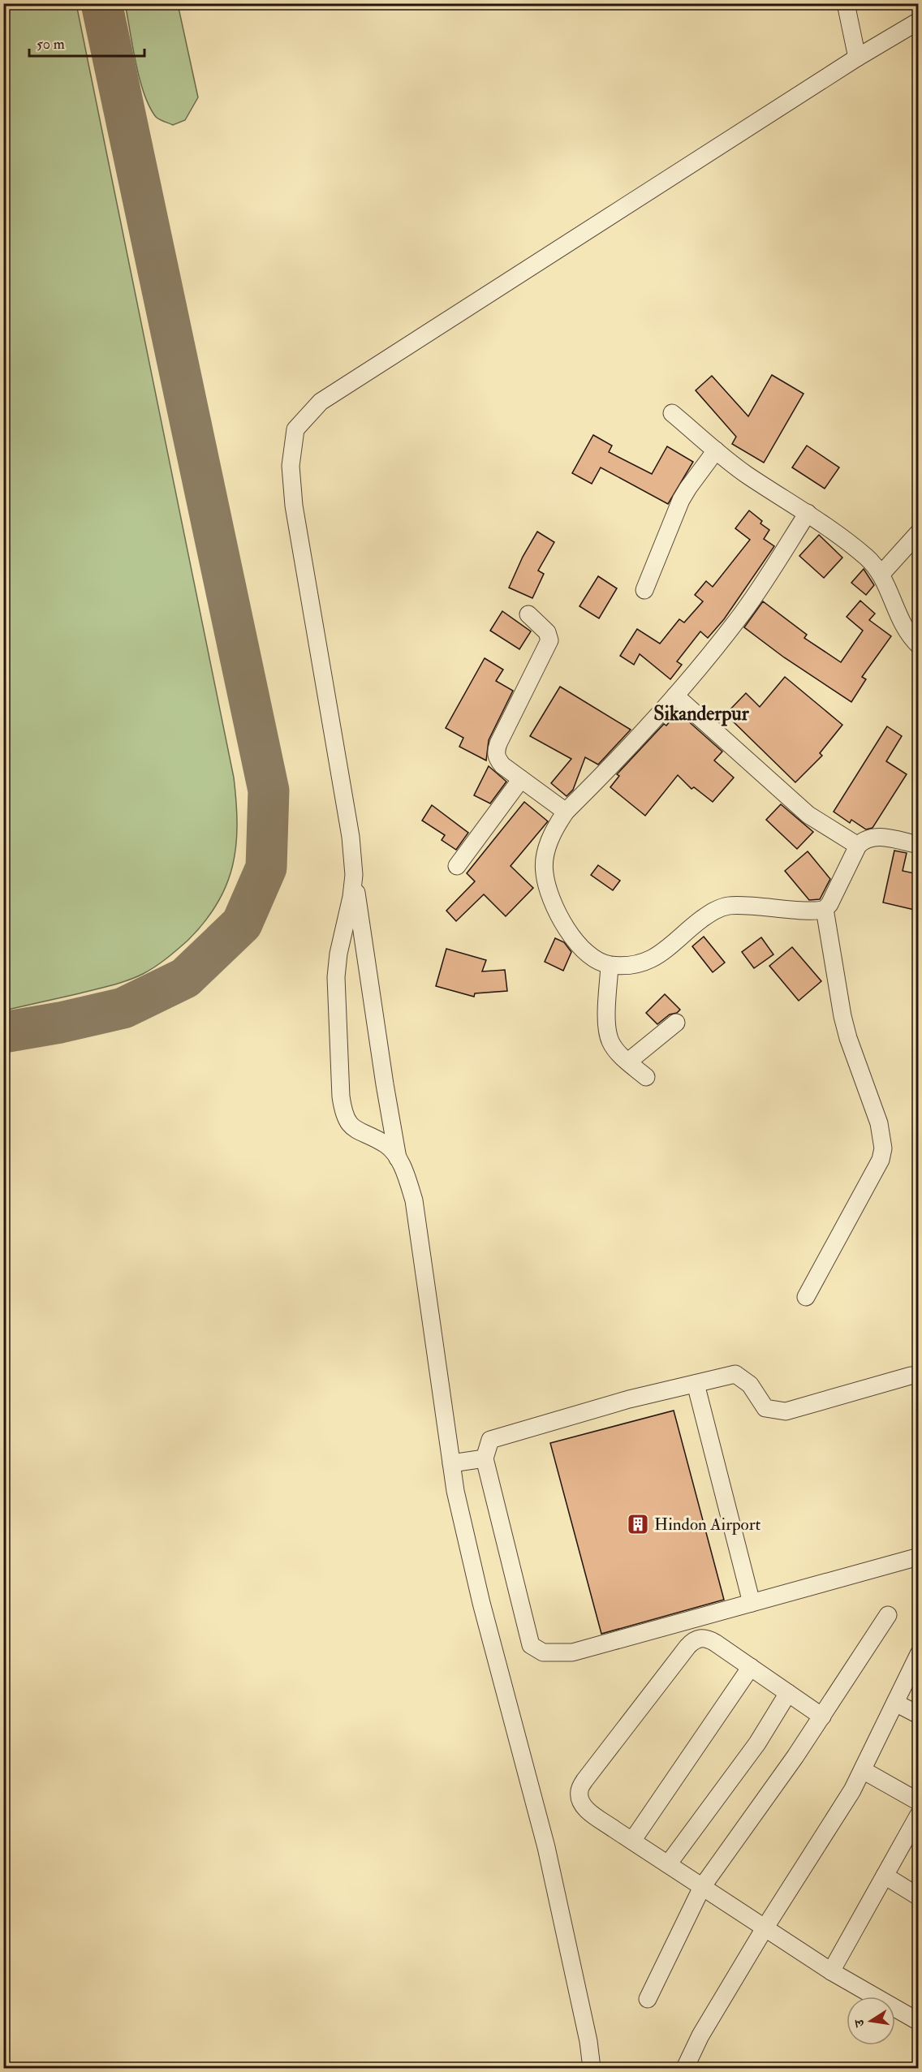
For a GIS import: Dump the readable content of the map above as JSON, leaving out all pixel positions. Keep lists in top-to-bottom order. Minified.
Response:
{"districts":["Sikanderpur"],"places":{"building":["Hindon Airport"]},"scale_bar":"50 m","north":"left"}
